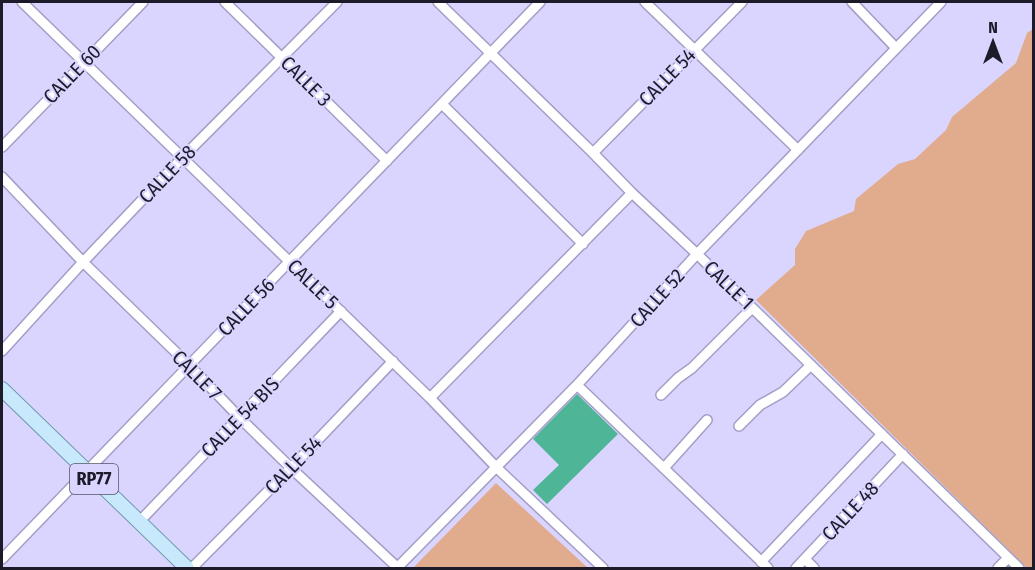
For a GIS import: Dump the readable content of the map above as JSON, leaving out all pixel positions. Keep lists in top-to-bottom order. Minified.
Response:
{"streets":{"main road":["RP77"],"street":["CALLE 60","CALLE 54","CALLE 3","CALLE 58","CALLE 5","CALLE 1","CALLE 52","CALLE 56","CALLE 7","CALLE 54 BIS","CALLE 48"]},"crossings":[["CALLE 60","CALLE 5"],["CALLE 54","CALLE 5"],["CALLE 54","CALLE 1"],["CALLE 54","CALLE 7"],["CALLE 3","CALLE 58"],["CALLE 3","CALLE 56"],["CALLE 58","CALLE 5"],["CALLE 58","CALLE 7"],["CALLE 5","CALLE 52"],["CALLE 5","CALLE 56"],["CALLE 5","CALLE 54 BIS"],["CALLE 1","CALLE 52"],["CALLE 1","CALLE 56"],["CALLE 1","CALLE 48"],["CALLE 52","CALLE 7"],["CALLE 56","CALLE 7"],["CALLE 56","RP77"],["CALLE 7","CALLE 54 BIS"],["CALLE 54 BIS","RP77"]],"north":"top"}
